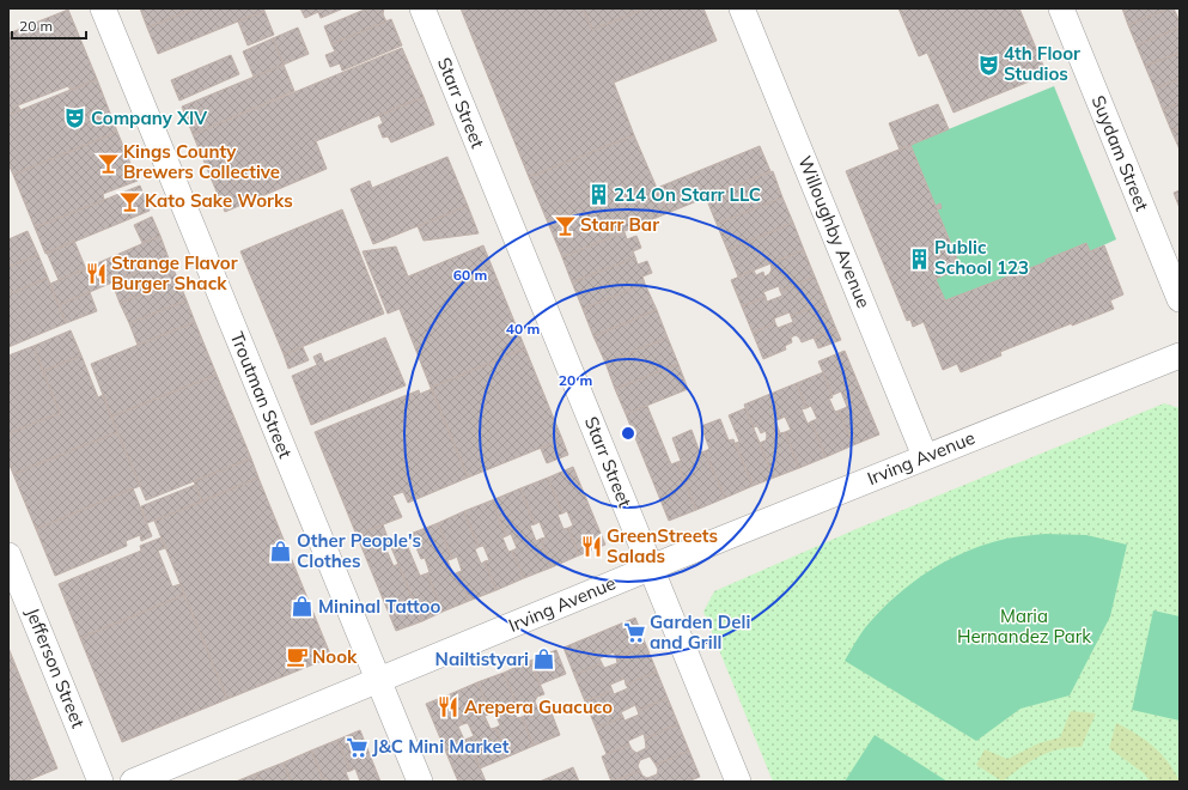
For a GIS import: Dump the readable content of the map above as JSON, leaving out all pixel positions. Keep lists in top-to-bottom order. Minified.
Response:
{"streets":{"street":["Starr Street","Suydam Street","Willoughby Avenue","Troutman Street","Irving Avenue","Jefferson Street"]},"crossings":[["Starr Street","Irving Avenue"],["Willoughby Avenue","Irving Avenue"],["Troutman Street","Irving Avenue"]],"parks":["Maria Hernandez Park"],"places":{"theatre":["4th Floor Studios","Company XIV"],"bar":["Kings County Brewers Collective","Kato Sake Works","Starr Bar"],"building":["214 On Starr LLC","Public School 123"],"restaurant":["Strange Flavor Burger Shack","GreenStreets Salads","Arepera Guacuco"],"shop":["Other People's Clothes","Mininal Tattoo","Nailtistyari"],"supermarket":["Garden Deli and Grill","J&C Mini Market"],"cafe":["Nook"]},"scale_bar":"20 m","rings":["60 m","40 m","20 m"]}
